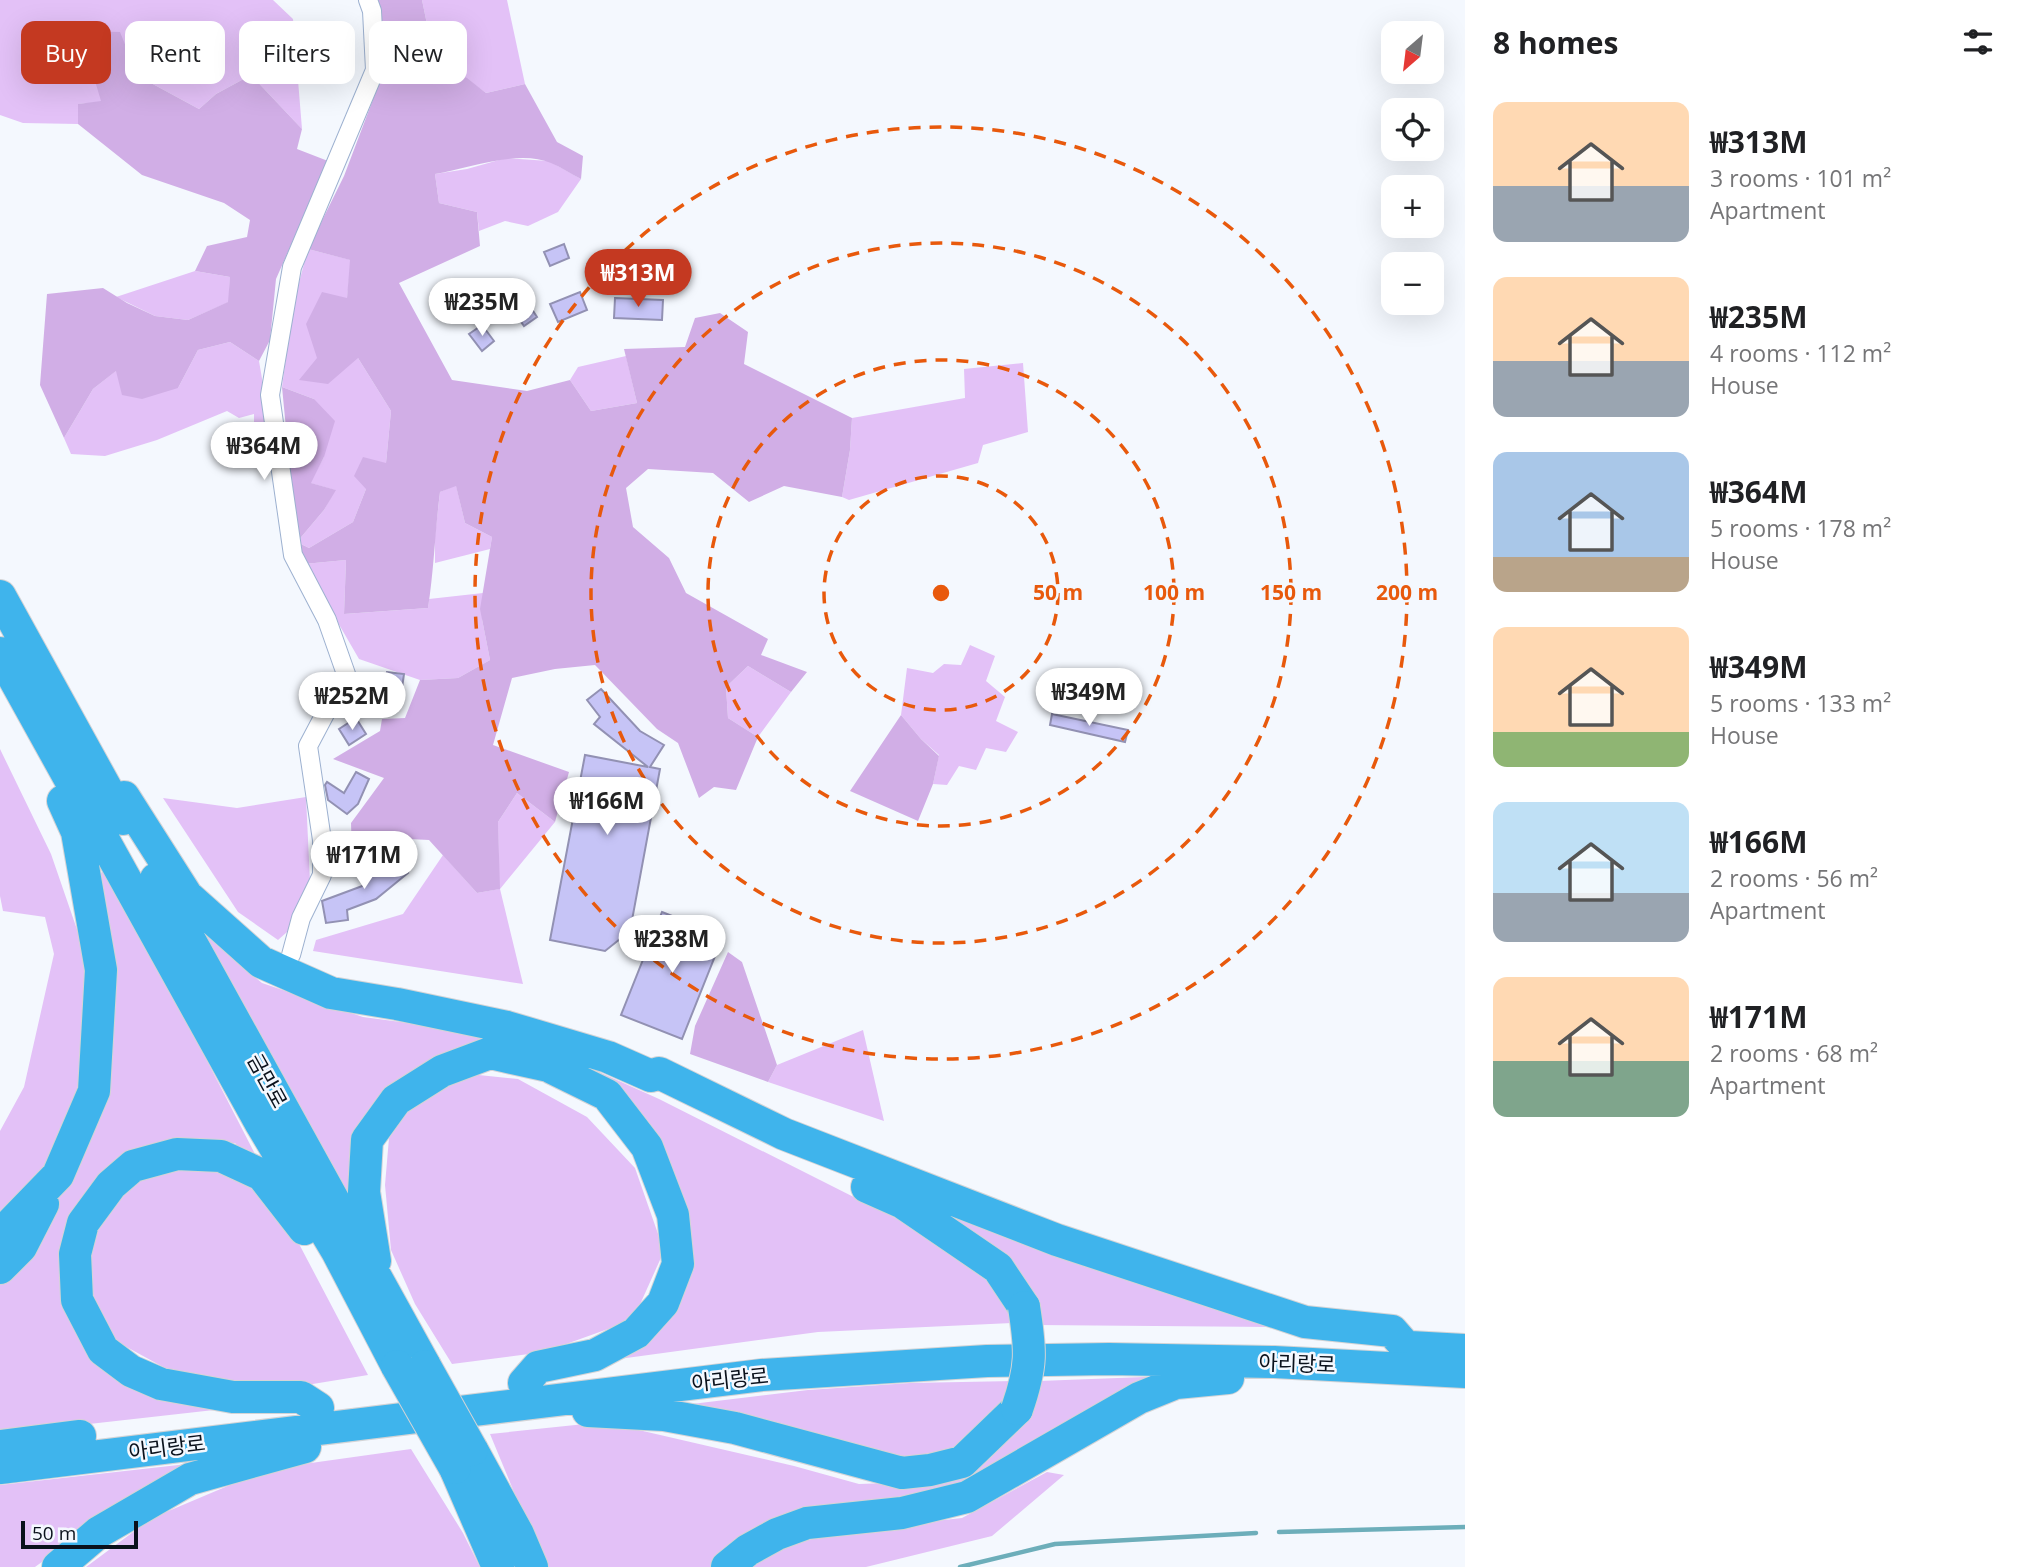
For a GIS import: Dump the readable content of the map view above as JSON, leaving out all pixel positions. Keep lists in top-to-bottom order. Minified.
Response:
{"streets":{"highway":["금만로","아리랑로"]},"scale_bar":"50 m","north":"bottom left","page":{"heading":"8 homes","map_buttons":["+","−"],"chip":["Buy","Rent","Filters","New"],"list":[{"name":"₩313M","note":"3 rooms · 101 m² · Apartment"},{"name":"₩235M","note":"4 rooms · 112 m² · House"},{"name":"₩364M","note":"5 rooms · 178 m² · House"},{"name":"₩349M","note":"5 rooms · 133 m² · House"},{"name":"₩166M","note":"2 rooms · 56 m² · Apartment"},{"name":"₩171M","note":"2 rooms · 68 m² · Apartment"}],"price":["₩313M","₩235M","₩364M","₩349M","₩252M","₩166M","₩171M","₩238M"],"scale":"50 m"},"rings":["50 m","100 m","150 m","200 m"]}
